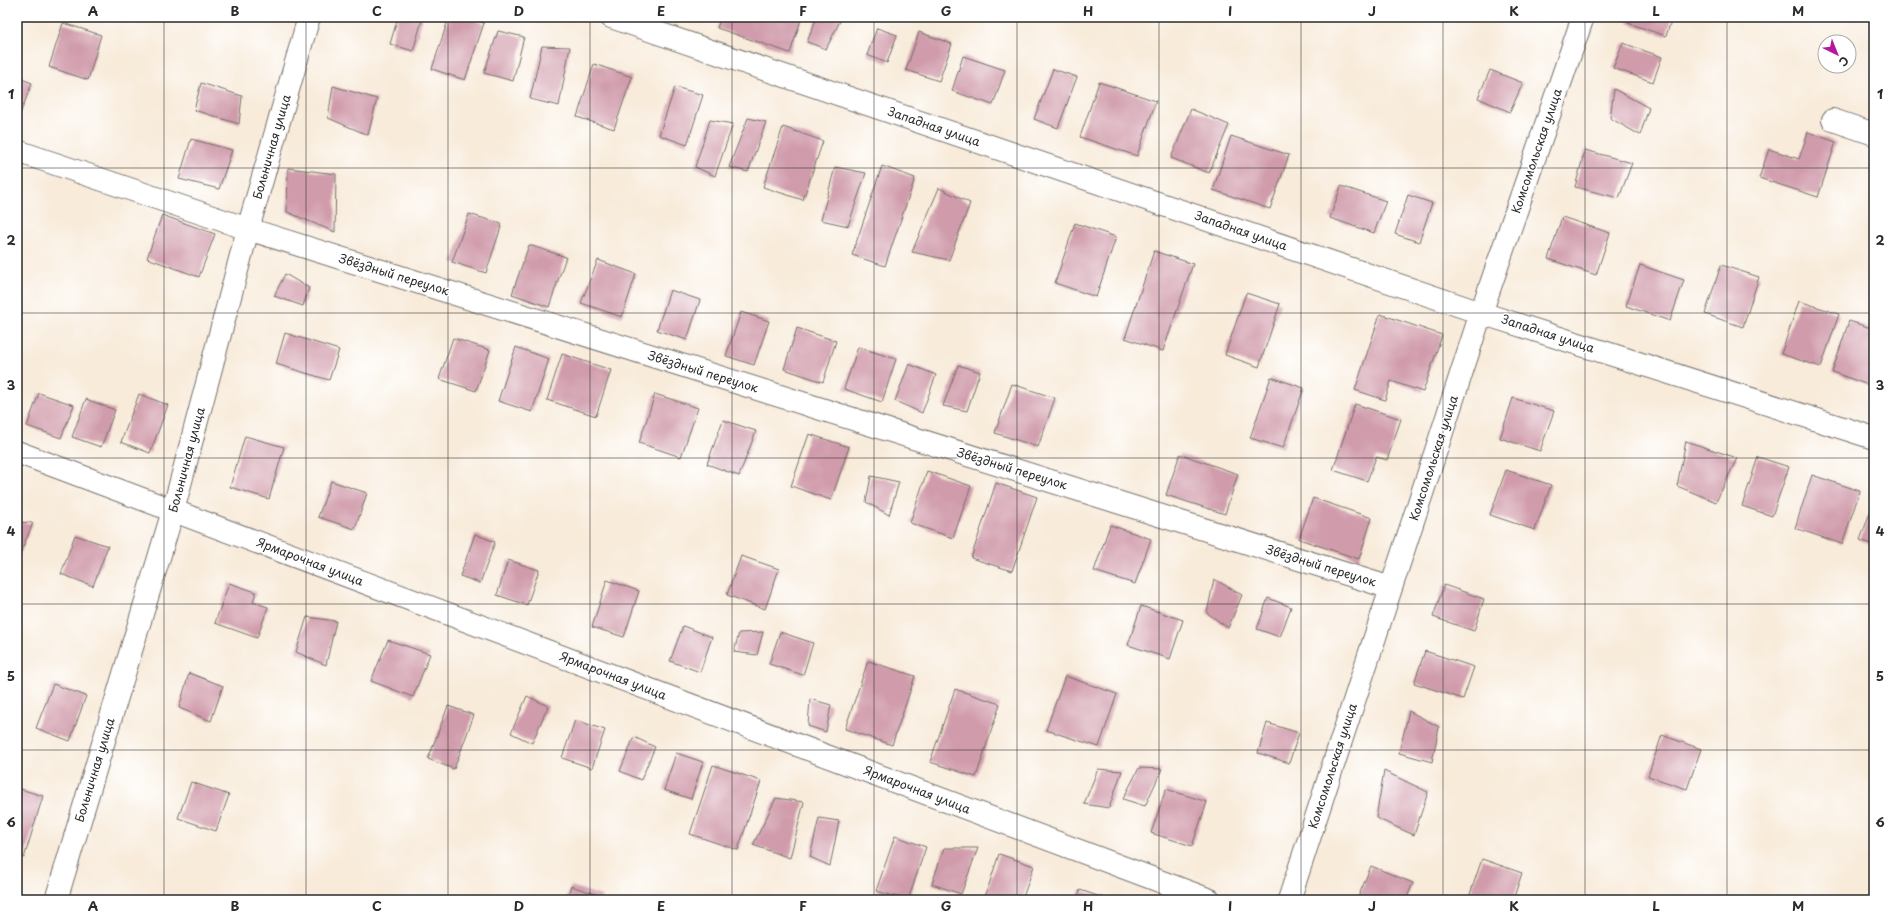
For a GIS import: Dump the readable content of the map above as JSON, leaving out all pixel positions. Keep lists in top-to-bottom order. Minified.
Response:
{"streets":{"street":["Западная улица","Больничная улица","Комсомольская улица","Звёздный переулок","Ярмарочная улица"]},"crossings":[["Западная улица","Комсомольская улица"],["Больничная улица","Звёздный переулок"],["Больничная улица","Ярмарочная улица"],["Комсомольская улица","Звёздный переулок"]],"north":"bottom right","grid":{"columns":["A","B","C","D","E","F","G","H","I","J","K","L","M"],"rows":["1","2","3","4","5","6"]}}
